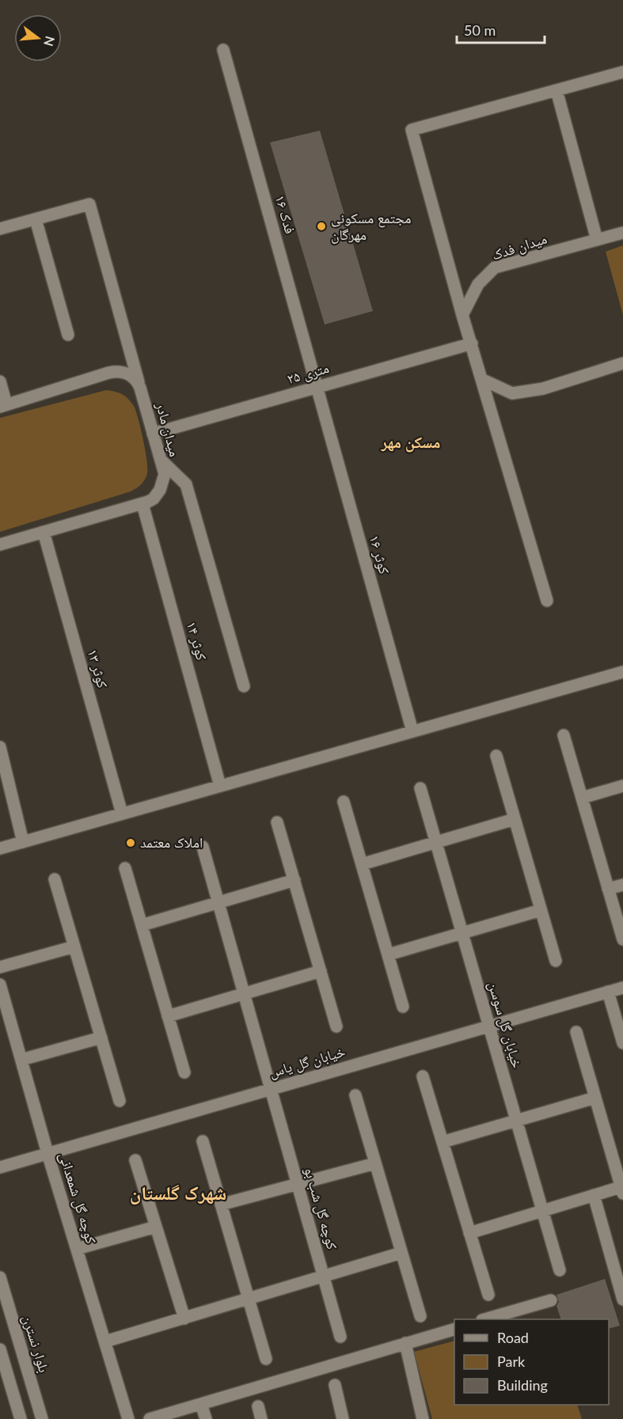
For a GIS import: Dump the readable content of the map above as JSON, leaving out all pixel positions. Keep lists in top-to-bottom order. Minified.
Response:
{"streets":{"street":["فدک ۱۶","میدان فدک","۲۵ متری","میدان مادر","کوثر ۱۶","کوثر ۱۴","کوثر ۱۳","خیابان گل سوسن","خیابان گل یاس","کوچه گل شمعدانی","کوچه گل شب بو","بلوار نسترن"]},"crossings":[["فدک ۱۶","۲۵ متری"],["فدک ۱۶","کوثر ۱۶"],["۲۵ متری","میدان مادر"],["۲۵ متری","کوثر ۱۶"],["میدان مادر","کوثر ۱۴"],["میدان مادر","کوثر ۱۳"],["خیابان گل سوسن","خیابان گل یاس"],["خیابان گل یاس","کوچه گل شمعدانی"],["خیابان گل یاس","کوچه گل شب بو"]],"districts":["مسکن مهر","شهرک گلستان"],"places":["مجتمع مسکونی مهرگان","املاک معتمد"],"legend":["Road","Park","Building"],"scale_bar":"50 m","north":"right"}
